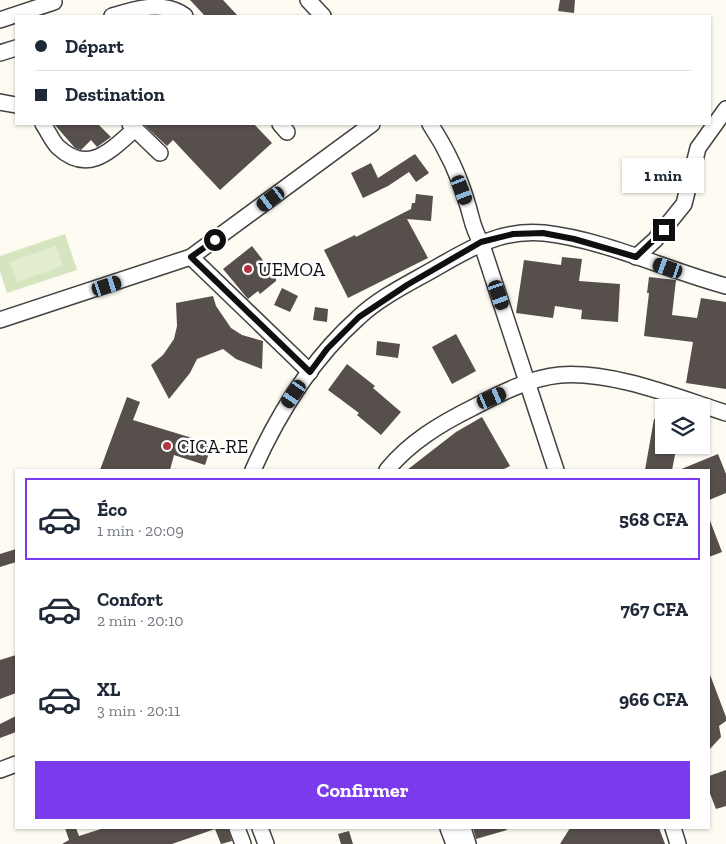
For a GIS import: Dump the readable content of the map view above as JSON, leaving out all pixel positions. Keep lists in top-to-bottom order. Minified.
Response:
{"places":["UEMOA","CICA-RE"],"page":{"banner":["Départ","Destination"],"bubble":"1 min","list":[{"name":"Éco","note":"1 min · 20:09","value":"568 CFA"},{"name":"Confort","note":"2 min · 20:10","value":"767 CFA"},{"name":"XL","note":"3 min · 20:11","value":"966 CFA"}],"buttons":"Confirmer"}}
